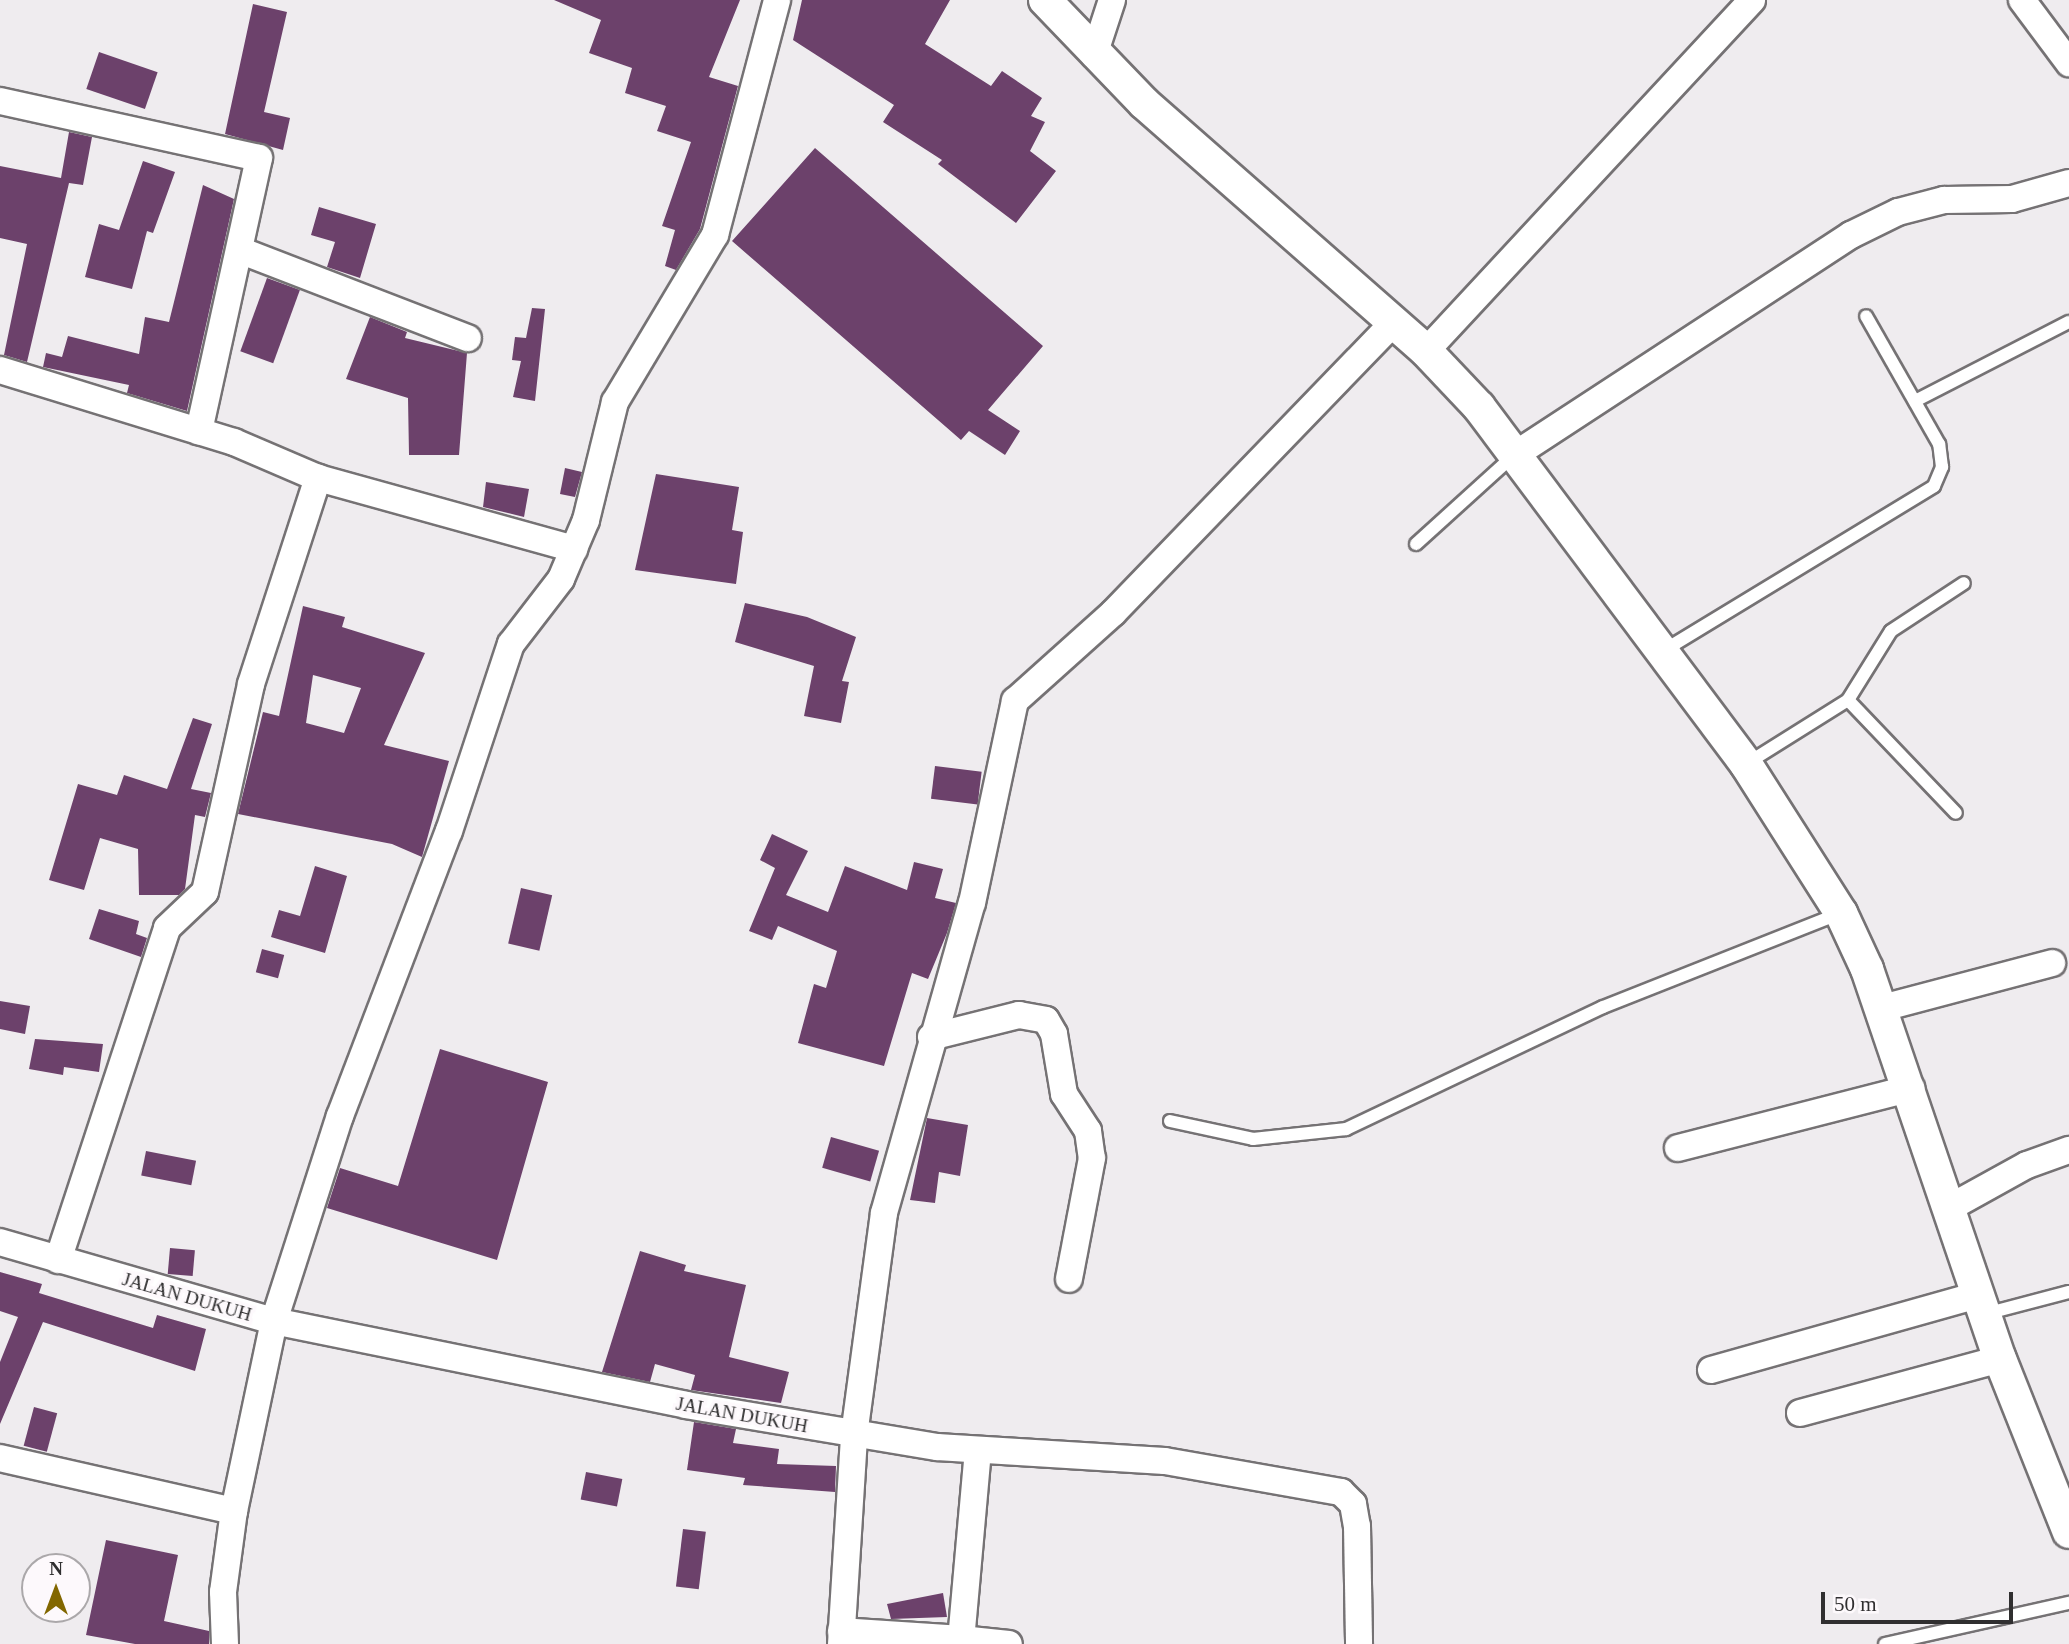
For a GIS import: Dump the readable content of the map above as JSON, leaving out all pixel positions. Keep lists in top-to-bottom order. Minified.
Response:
{"streets":{"street":["JALAN DUKUH"]},"scale_bar":"50 m","north":"top"}
